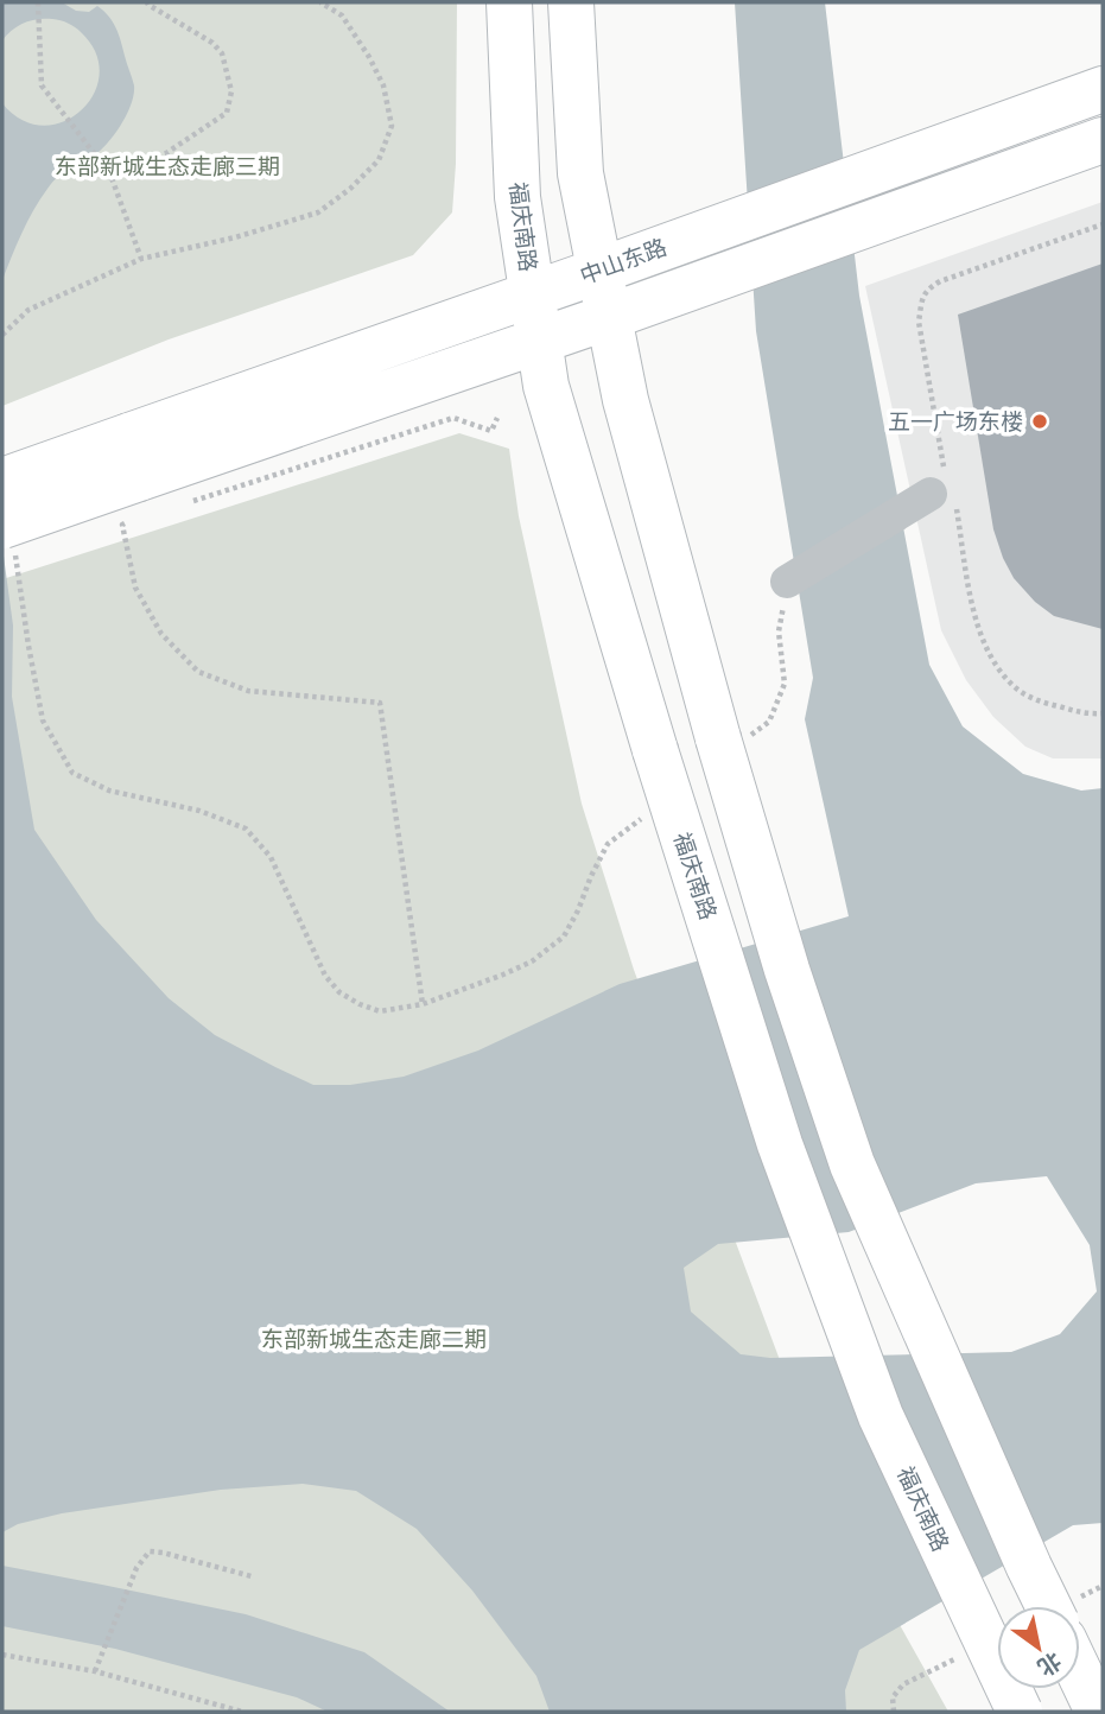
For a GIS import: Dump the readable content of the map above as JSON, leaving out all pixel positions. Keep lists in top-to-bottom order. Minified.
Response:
{"streets":{"main road":["福庆南路","中山东路"]},"crossings":[["福庆南路","中山东路"]],"parks":["东部新城生态走廊三期","东部新城生态走廊二期"],"places":["五一广场东楼"],"north":"bottom right"}
